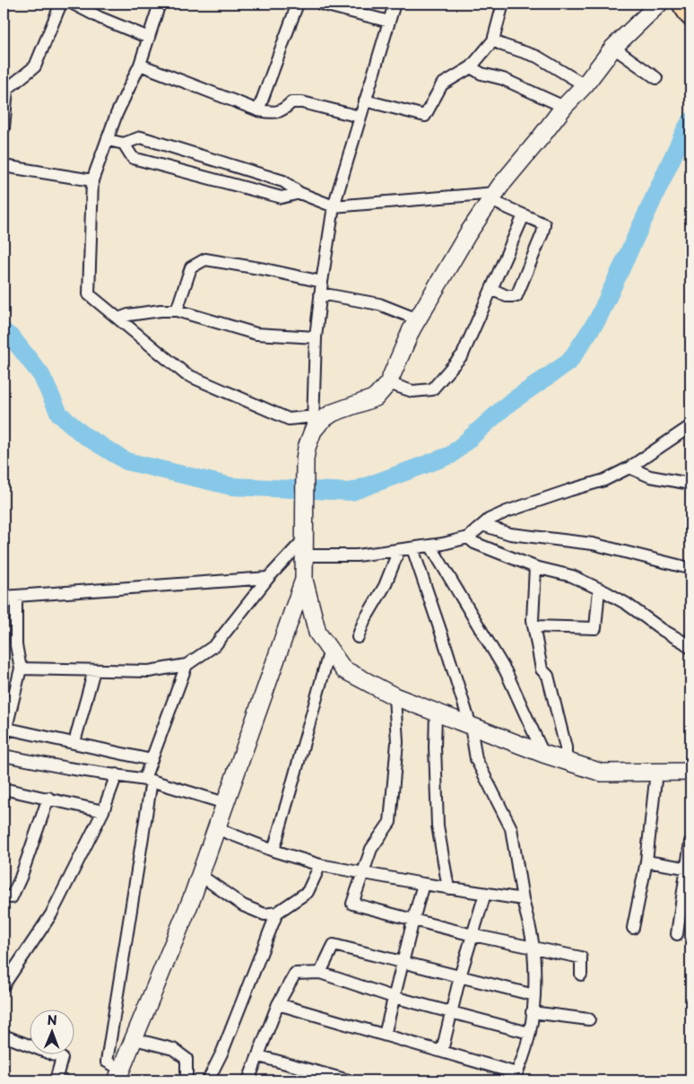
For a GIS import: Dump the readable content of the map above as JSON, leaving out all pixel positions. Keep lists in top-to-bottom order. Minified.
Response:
{"north":"top"}
